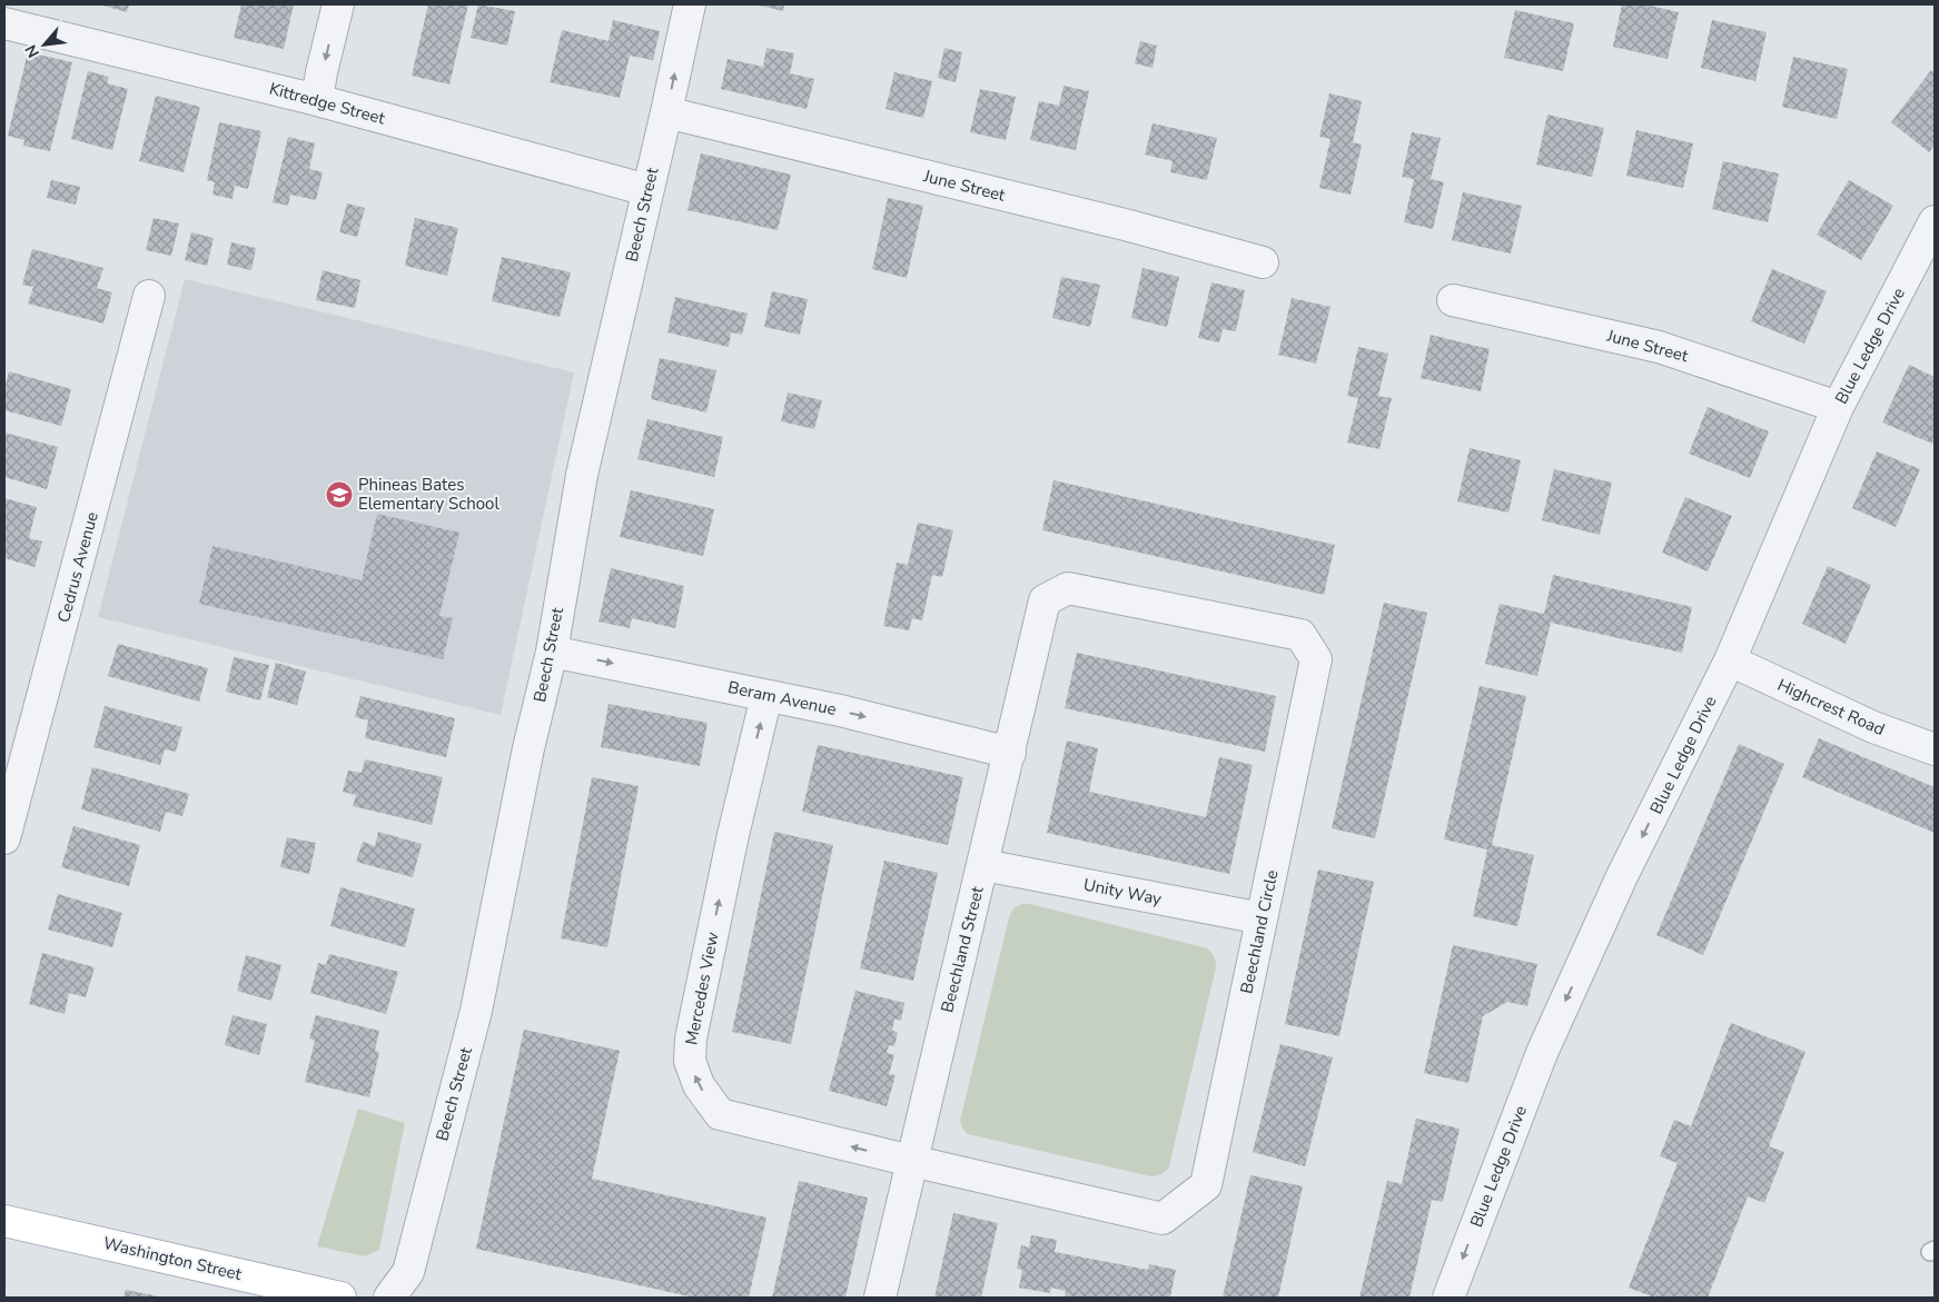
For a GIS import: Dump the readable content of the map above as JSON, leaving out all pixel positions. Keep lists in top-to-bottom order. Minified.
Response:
{"streets":{"main road":["Washington Street"],"street":["Kittredge Street","June Street","Beech Street","Blue Ledge Drive","Cedrus Avenue","Beram Avenue","Highcrest Road","Unity Way","Beechland Circle","Beechland Street","Mercedes View"]},"crossings":[["Kittredge Street","Beech Street"],["June Street","Beech Street"],["June Street","Blue Ledge Drive"],["Beech Street","Beram Avenue"],["Blue Ledge Drive","Highcrest Road"],["Beram Avenue","Beechland Street"],["Beram Avenue","Mercedes View"],["Unity Way","Beechland Circle"],["Unity Way","Beechland Street"],["Beechland Circle","Beechland Street"],["Beechland Circle","Mercedes View"],["Beechland Street","Mercedes View"]],"one_way":["Blue Ledge Drive","Beram Avenue"],"places":{"school or university":["Phineas Bates Elementary School"]},"north":"bottom left"}
